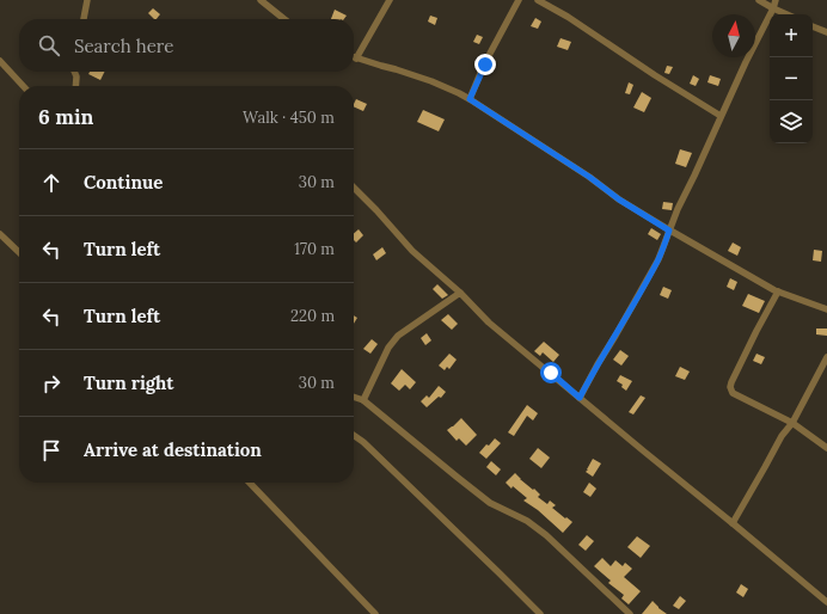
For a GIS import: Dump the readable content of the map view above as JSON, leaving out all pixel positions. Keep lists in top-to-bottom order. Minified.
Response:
{"north":"top","page":{"map_buttons":["+","−"],"search":"Search here","heading":["6 min","Walk · 450 m"],"list":[["Continue","30 m"],["Turn left","170 m"],["Turn left","220 m"],["Turn right","30 m"],"Arrive at destination"]}}
